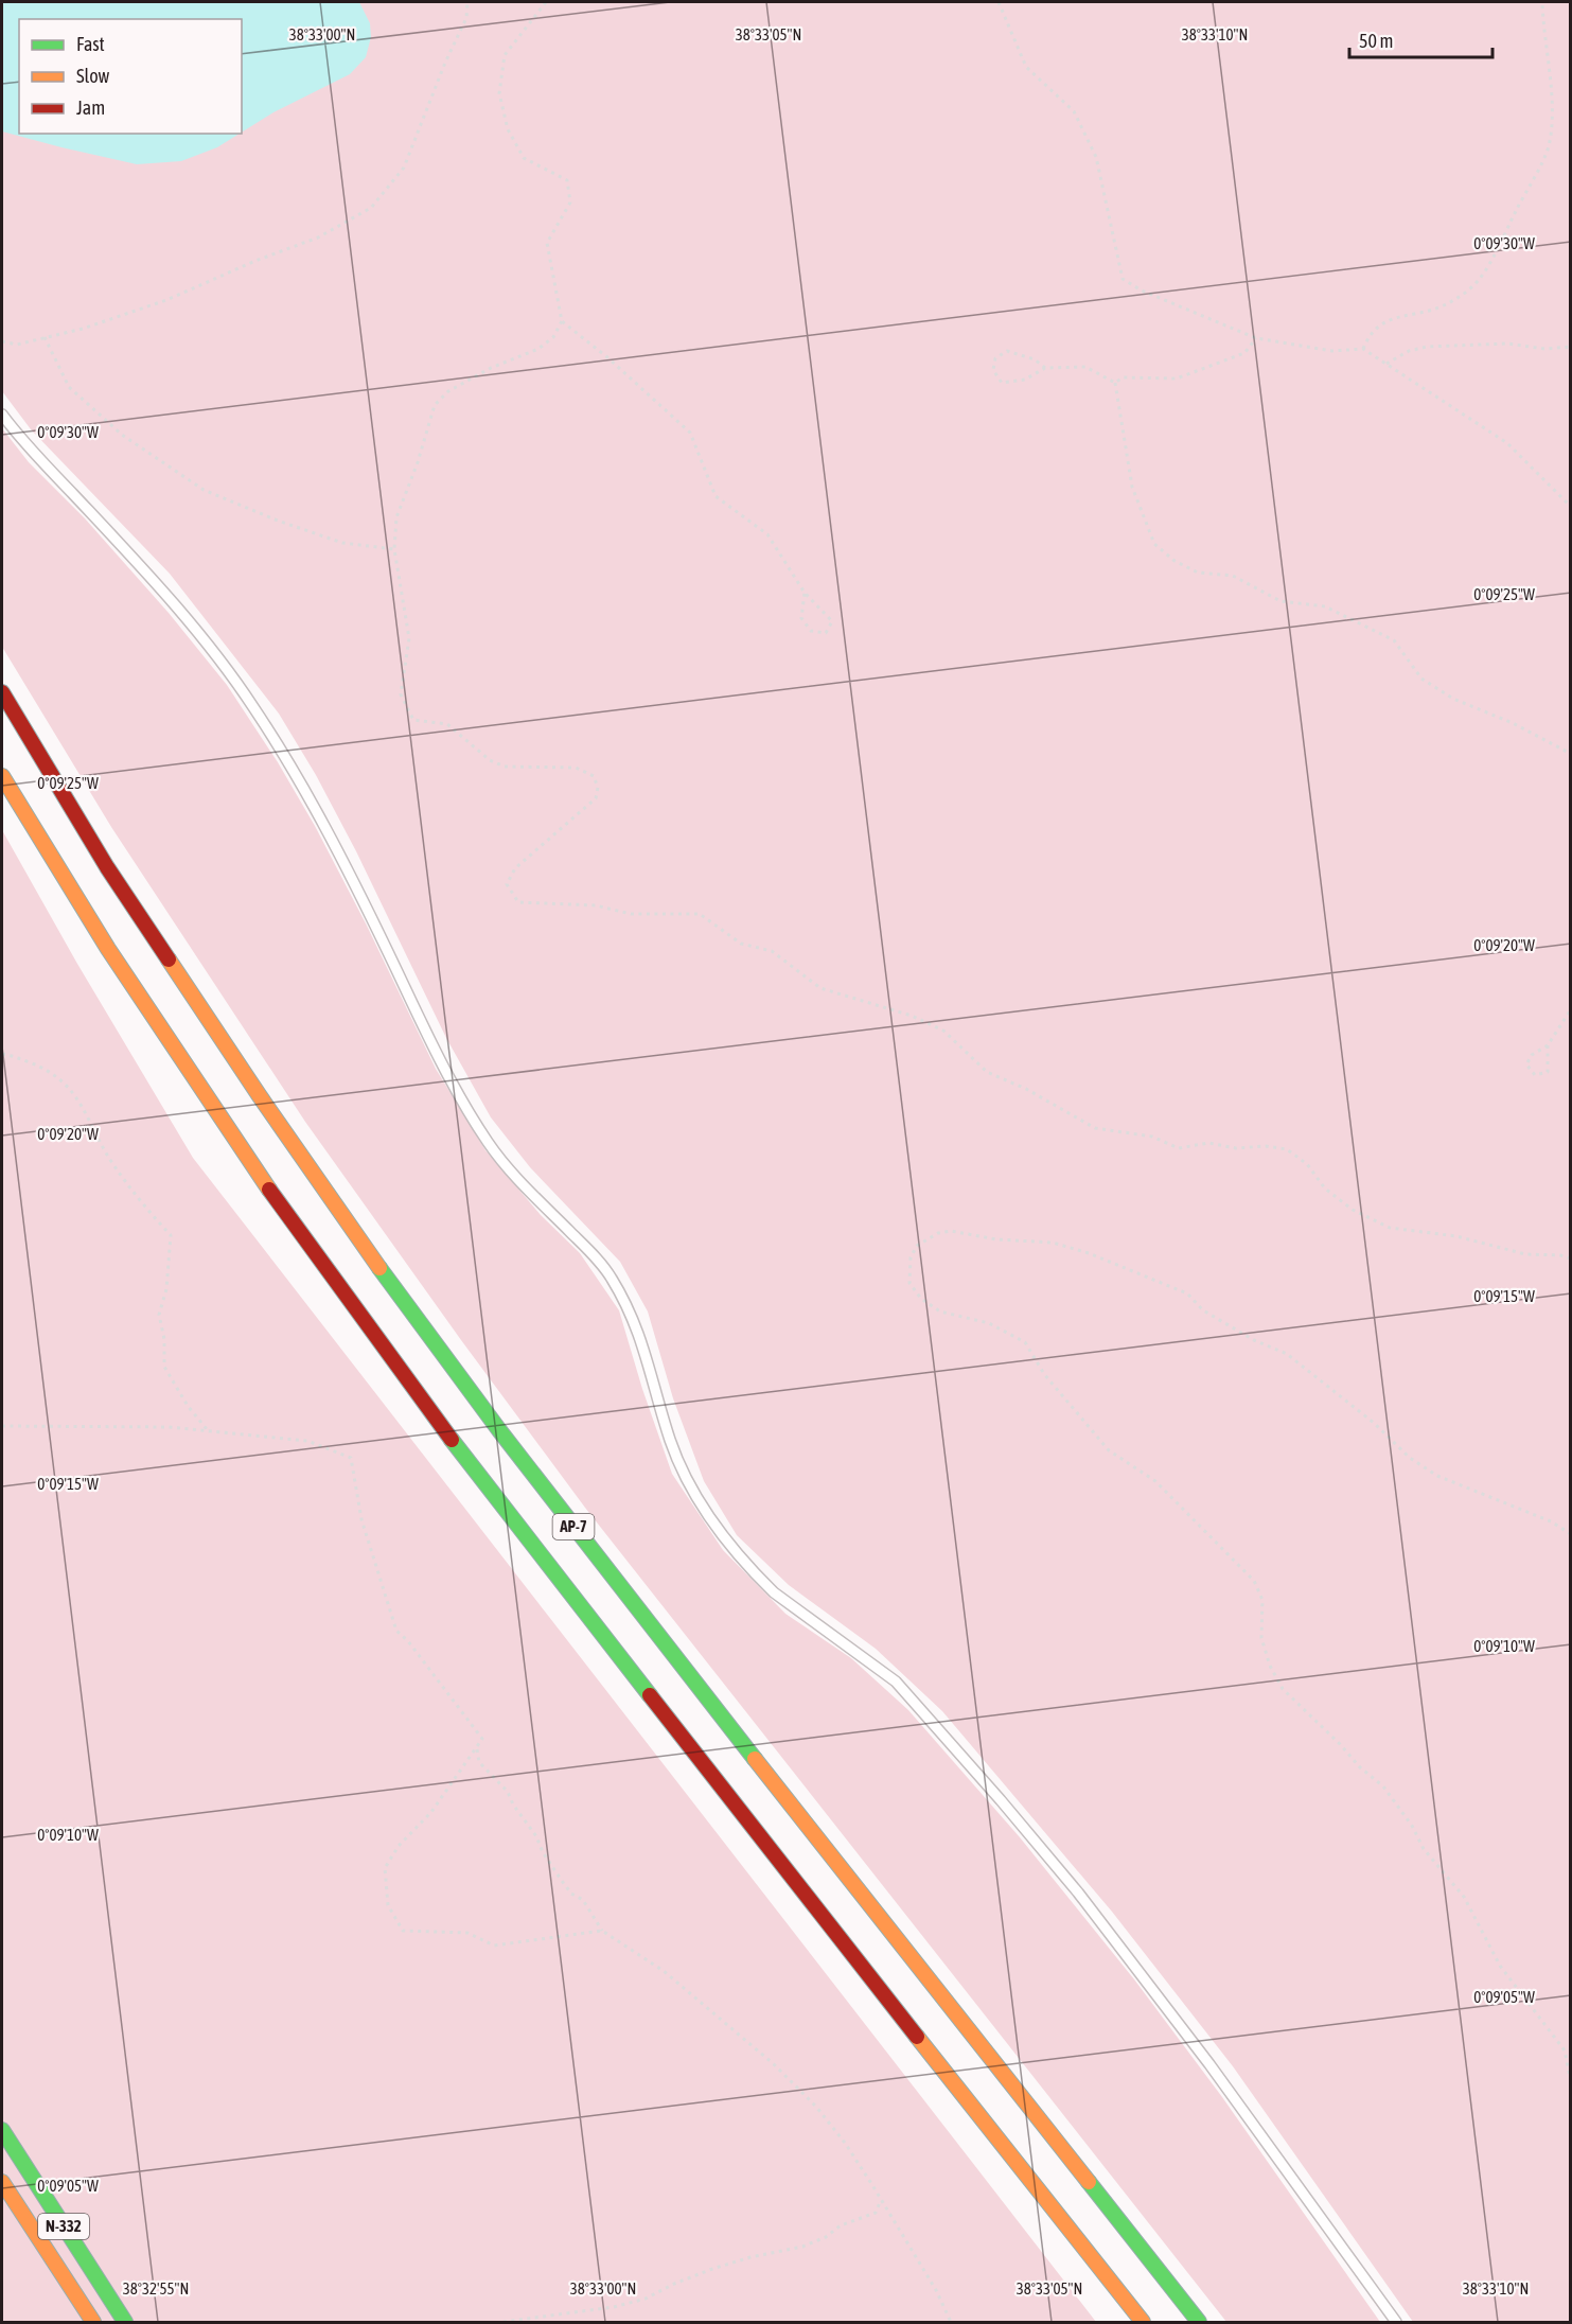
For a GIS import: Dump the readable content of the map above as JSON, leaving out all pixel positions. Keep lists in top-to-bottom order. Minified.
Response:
{"streets":{"highway":["AP-7","N-332"]},"legend":["Fast","Slow","Jam"],"scale_bar":"50 m","coordinates":["38°33'00\"N","38°33'05\"N","38°33'10\"N","0°09'30\"W","0°09'25\"W","0°09'20\"W","0°09'15\"W","0°09'10\"W","0°09'05\"W","38°32'55\"N"]}
